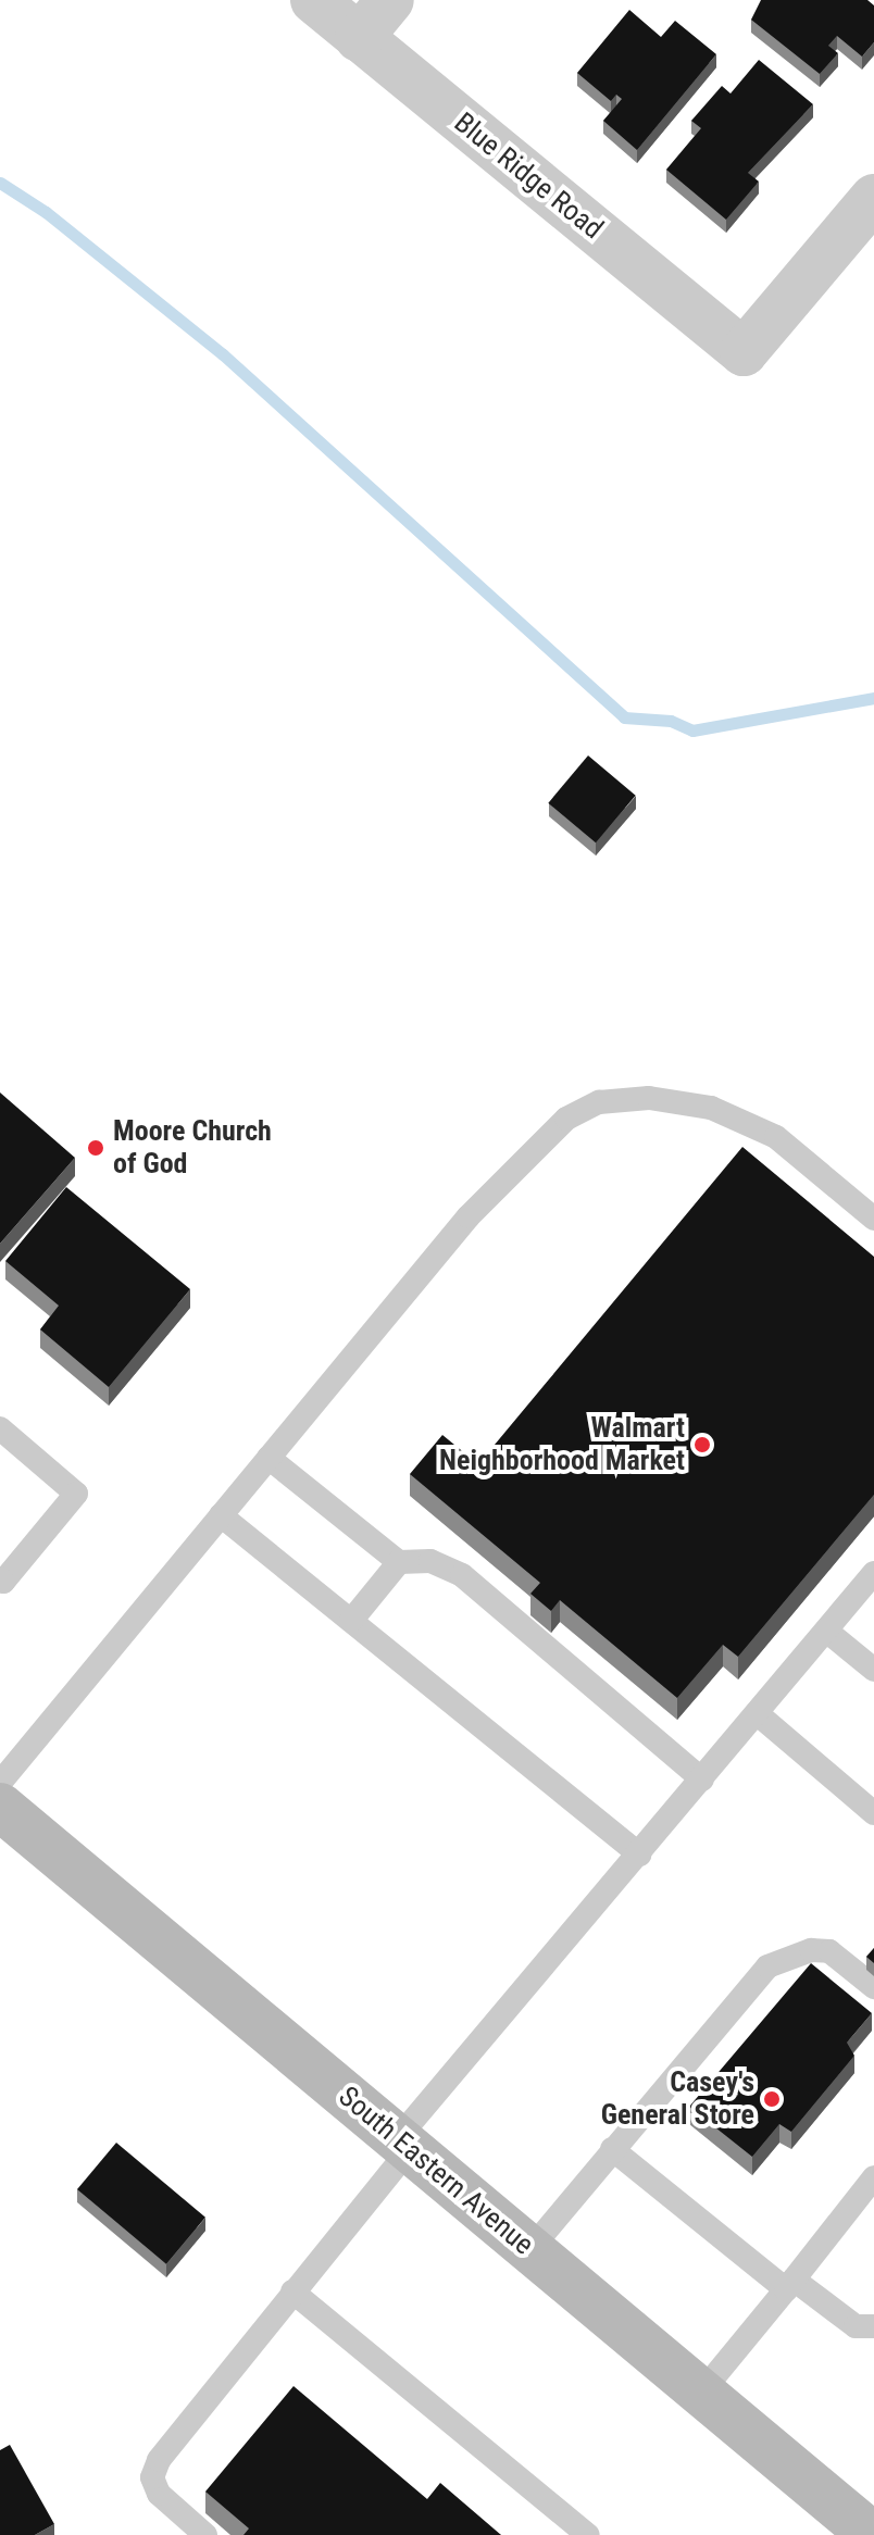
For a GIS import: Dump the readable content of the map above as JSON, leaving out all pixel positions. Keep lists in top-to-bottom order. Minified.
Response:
{"streets":{"main road":["South Eastern Avenue"],"street":["Blue Ridge Road"]},"places":["Moore Church of God","Walmart Neighborhood Market","Casey's General Store"]}
